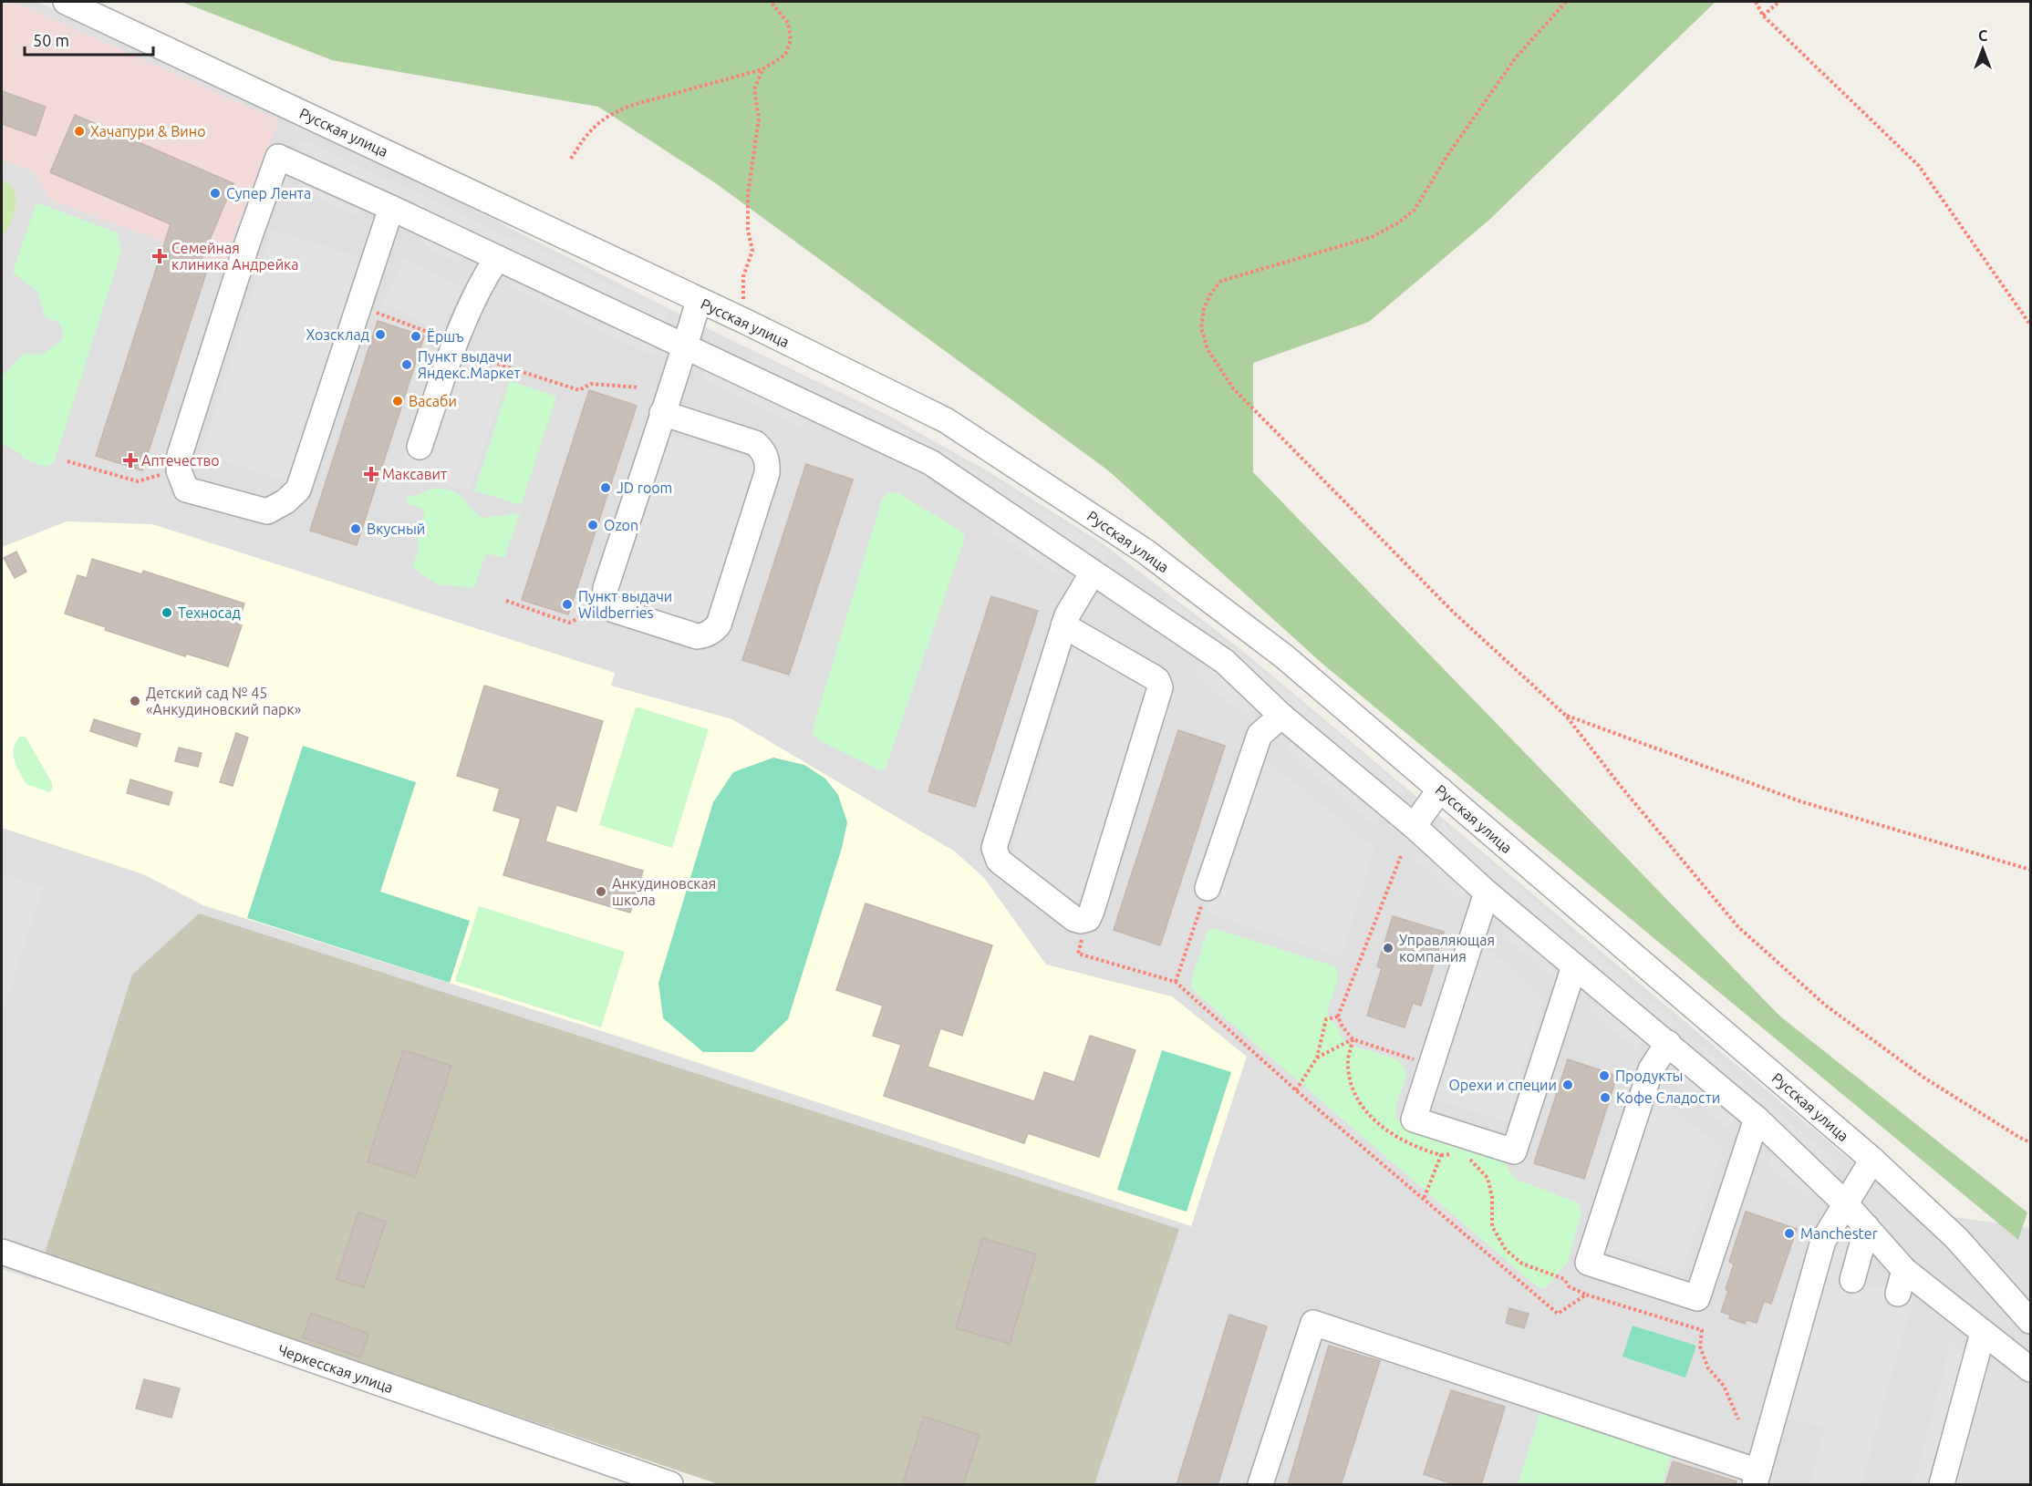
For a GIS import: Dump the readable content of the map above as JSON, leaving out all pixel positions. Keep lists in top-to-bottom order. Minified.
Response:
{"streets":{"street":["Русская улица","Черкесская улица"]},"places":{"other":["Хачапури & Вино","Супер Лента","Хозсклад","Ёршъ","Пункт выдачи Яндекс.Маркет","Васаби","JD room","Ozon","Вкусный","Пункт выдачи Wildberries","Техносад","Детский сад № 45 «Анкудиновский парк»","Анкудиновская школа","Управляющая компания","Продукты","Орехи и специи","Кофе Сладости","Manchester"],"health":["Семейная клиника Андрейка","Аптечество","Максавит"]},"scale_bar":"50 m","north":"top"}
